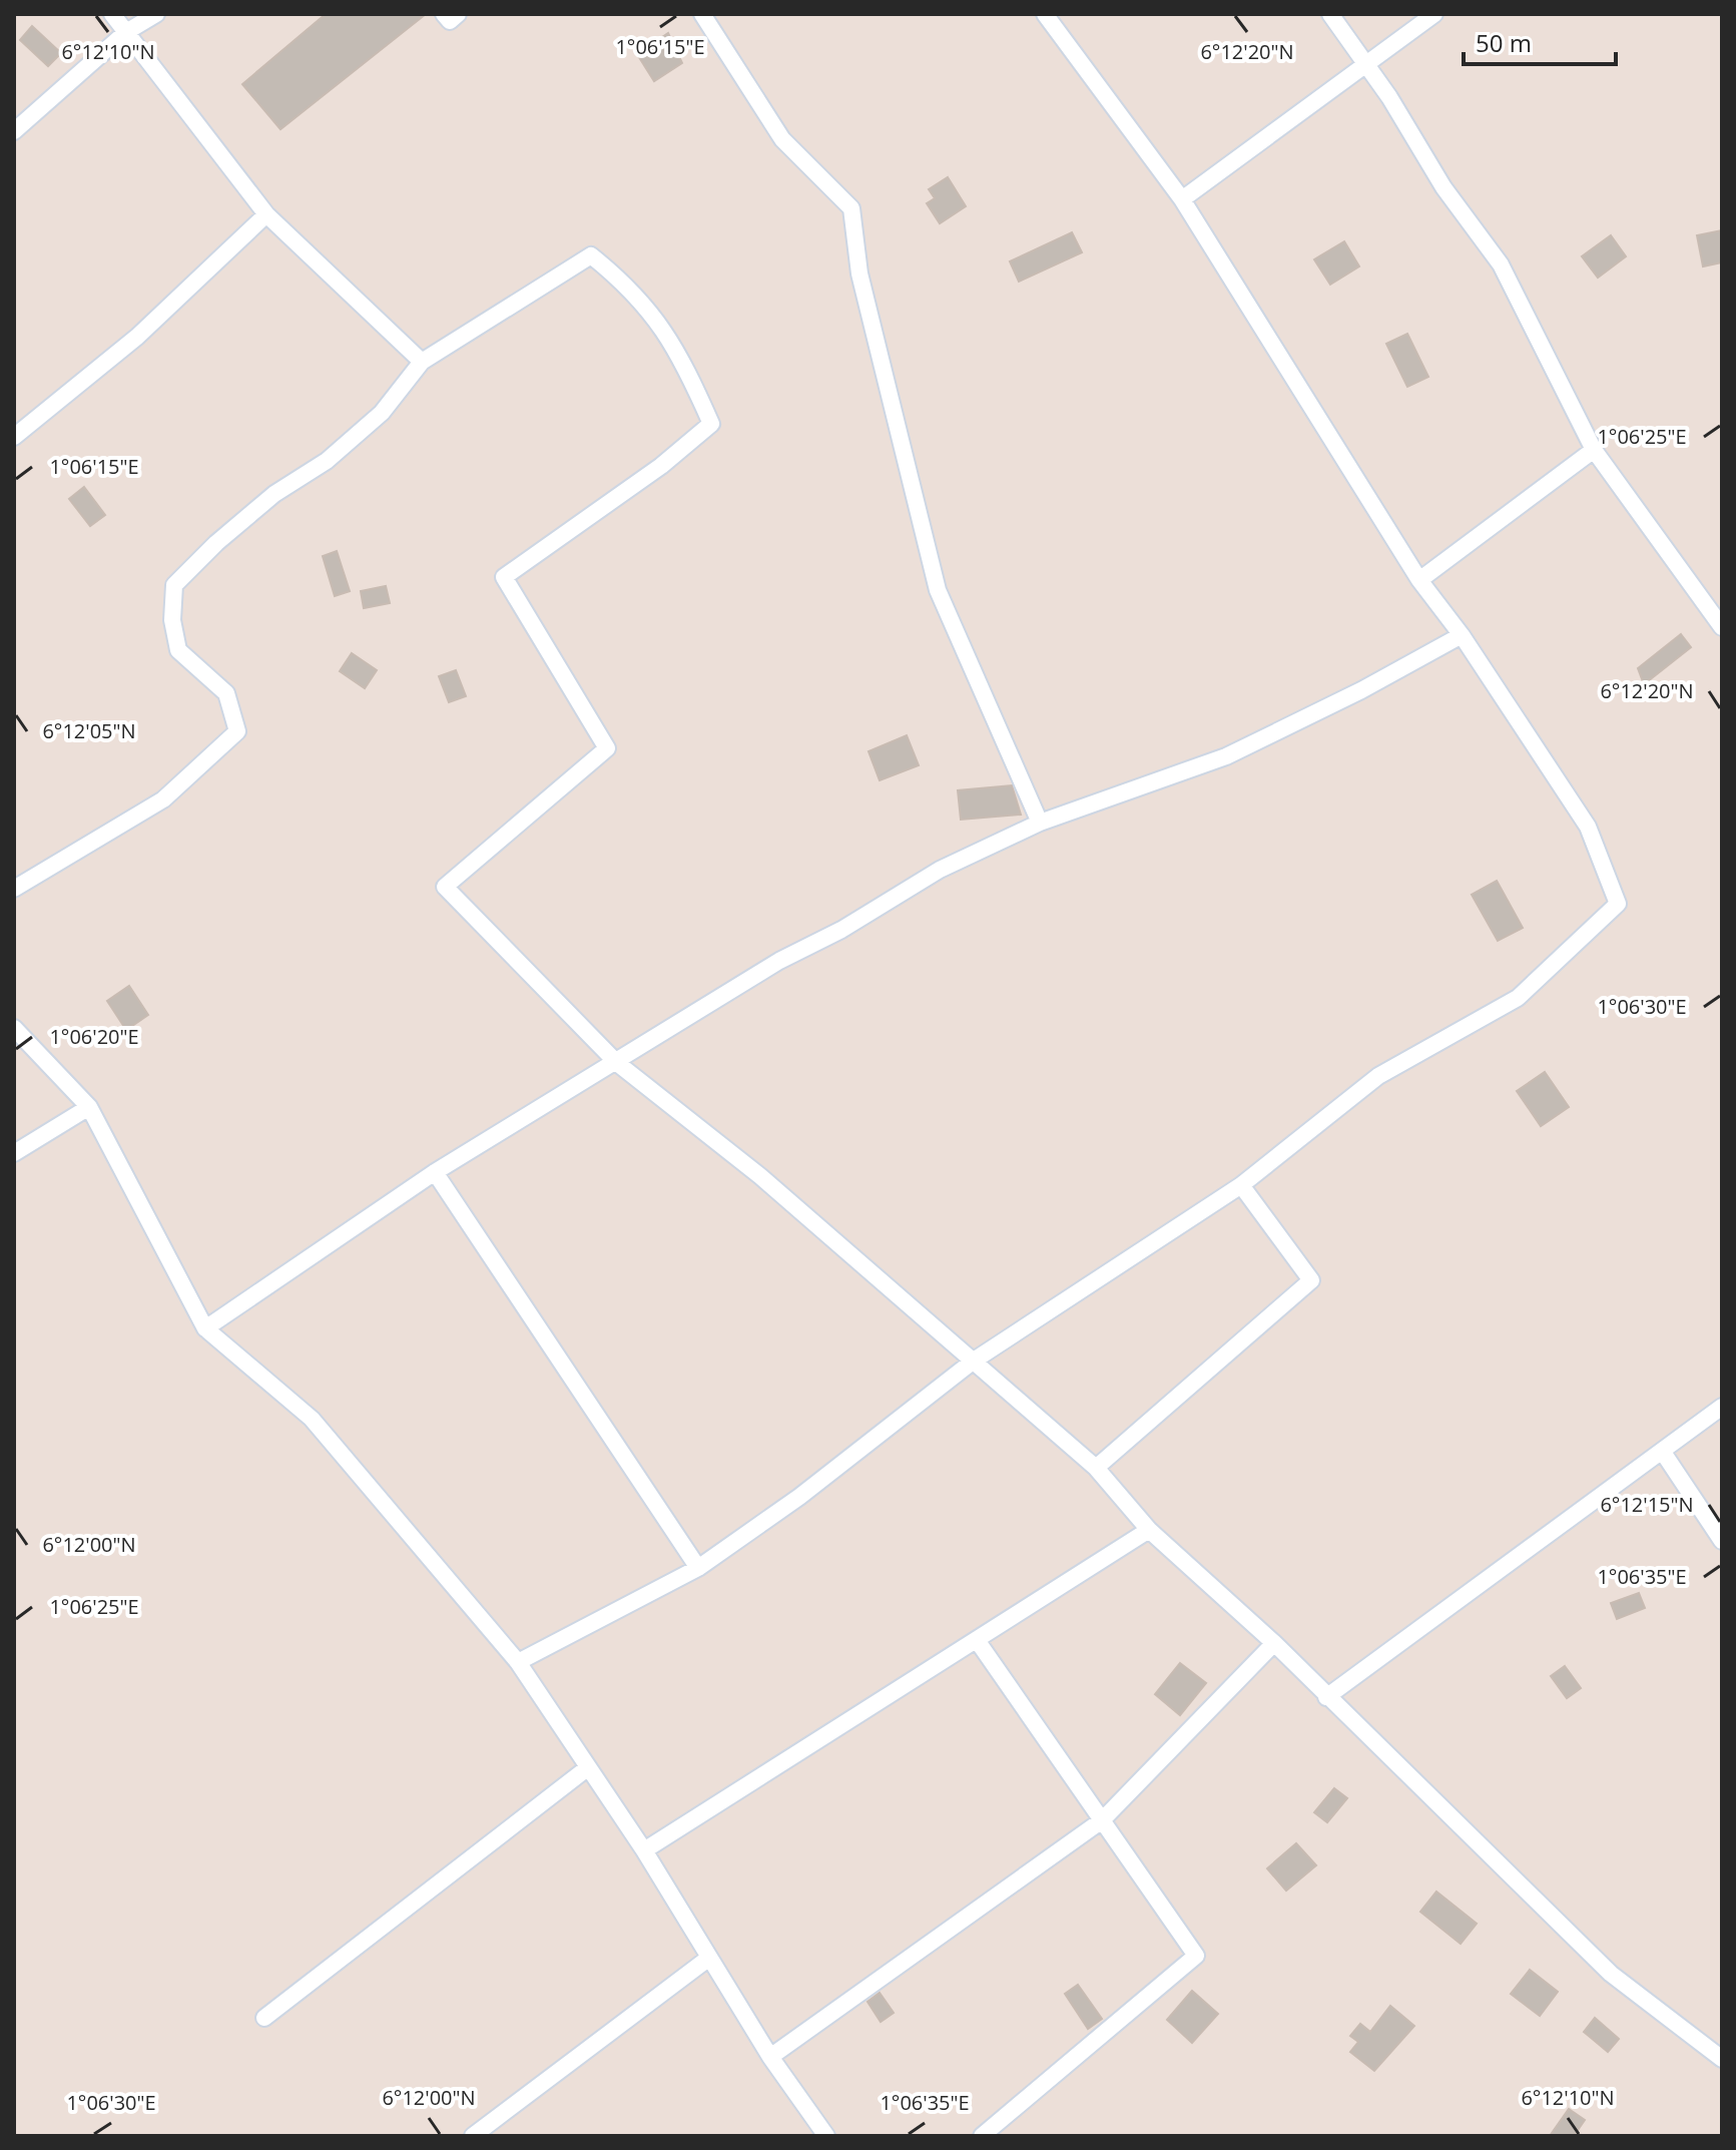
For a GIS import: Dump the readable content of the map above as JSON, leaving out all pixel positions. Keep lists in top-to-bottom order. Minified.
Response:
{"scale_bar":"50 m","coordinates":["1°06'15\"E","6°12'10\"N","6°12'20\"N","1°06'25\"E","6°12'05\"N","1°06'30\"E","1°06'20\"E","6°12'15\"N","6°12'00\"N","1°06'35\"E"]}
